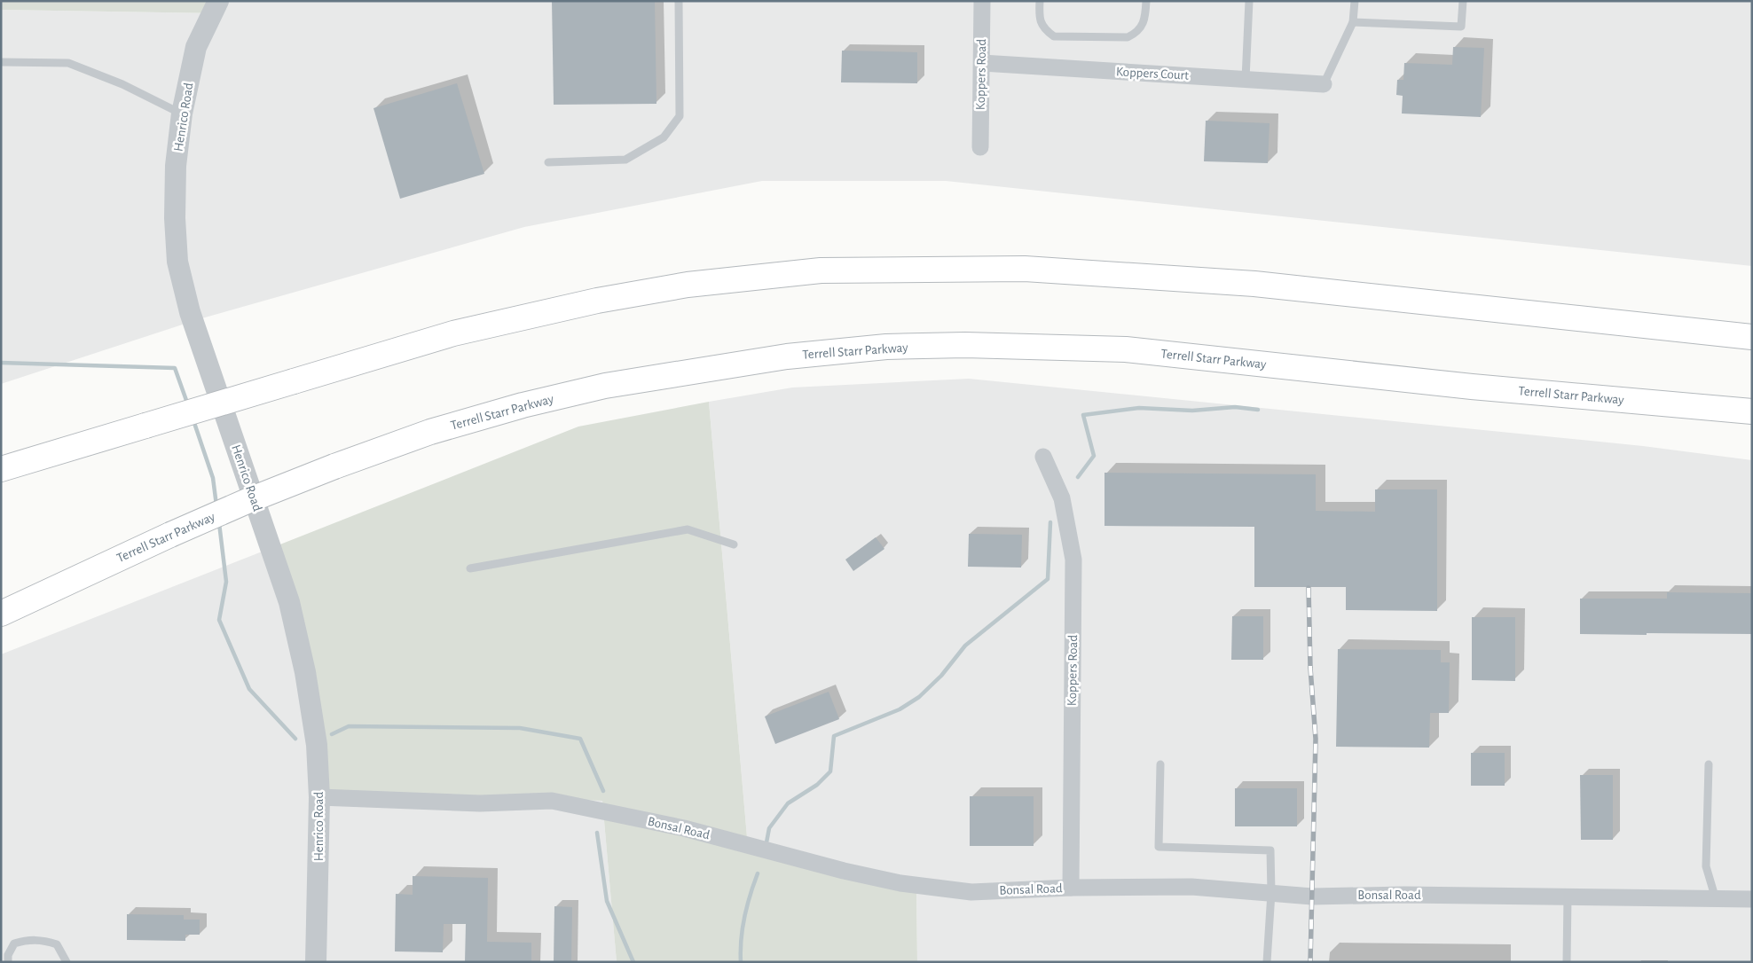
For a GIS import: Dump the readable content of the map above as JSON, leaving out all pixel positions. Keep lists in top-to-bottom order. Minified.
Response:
{"streets":{"highway":["Terrell Starr Parkway"],"street":["Koppers Court","Koppers Road","Henrico Road","Bonsal Road"]},"crossings":[["Koppers Court","Koppers Road"],["Koppers Road","Bonsal Road"],["Henrico Road","Bonsal Road"]]}
